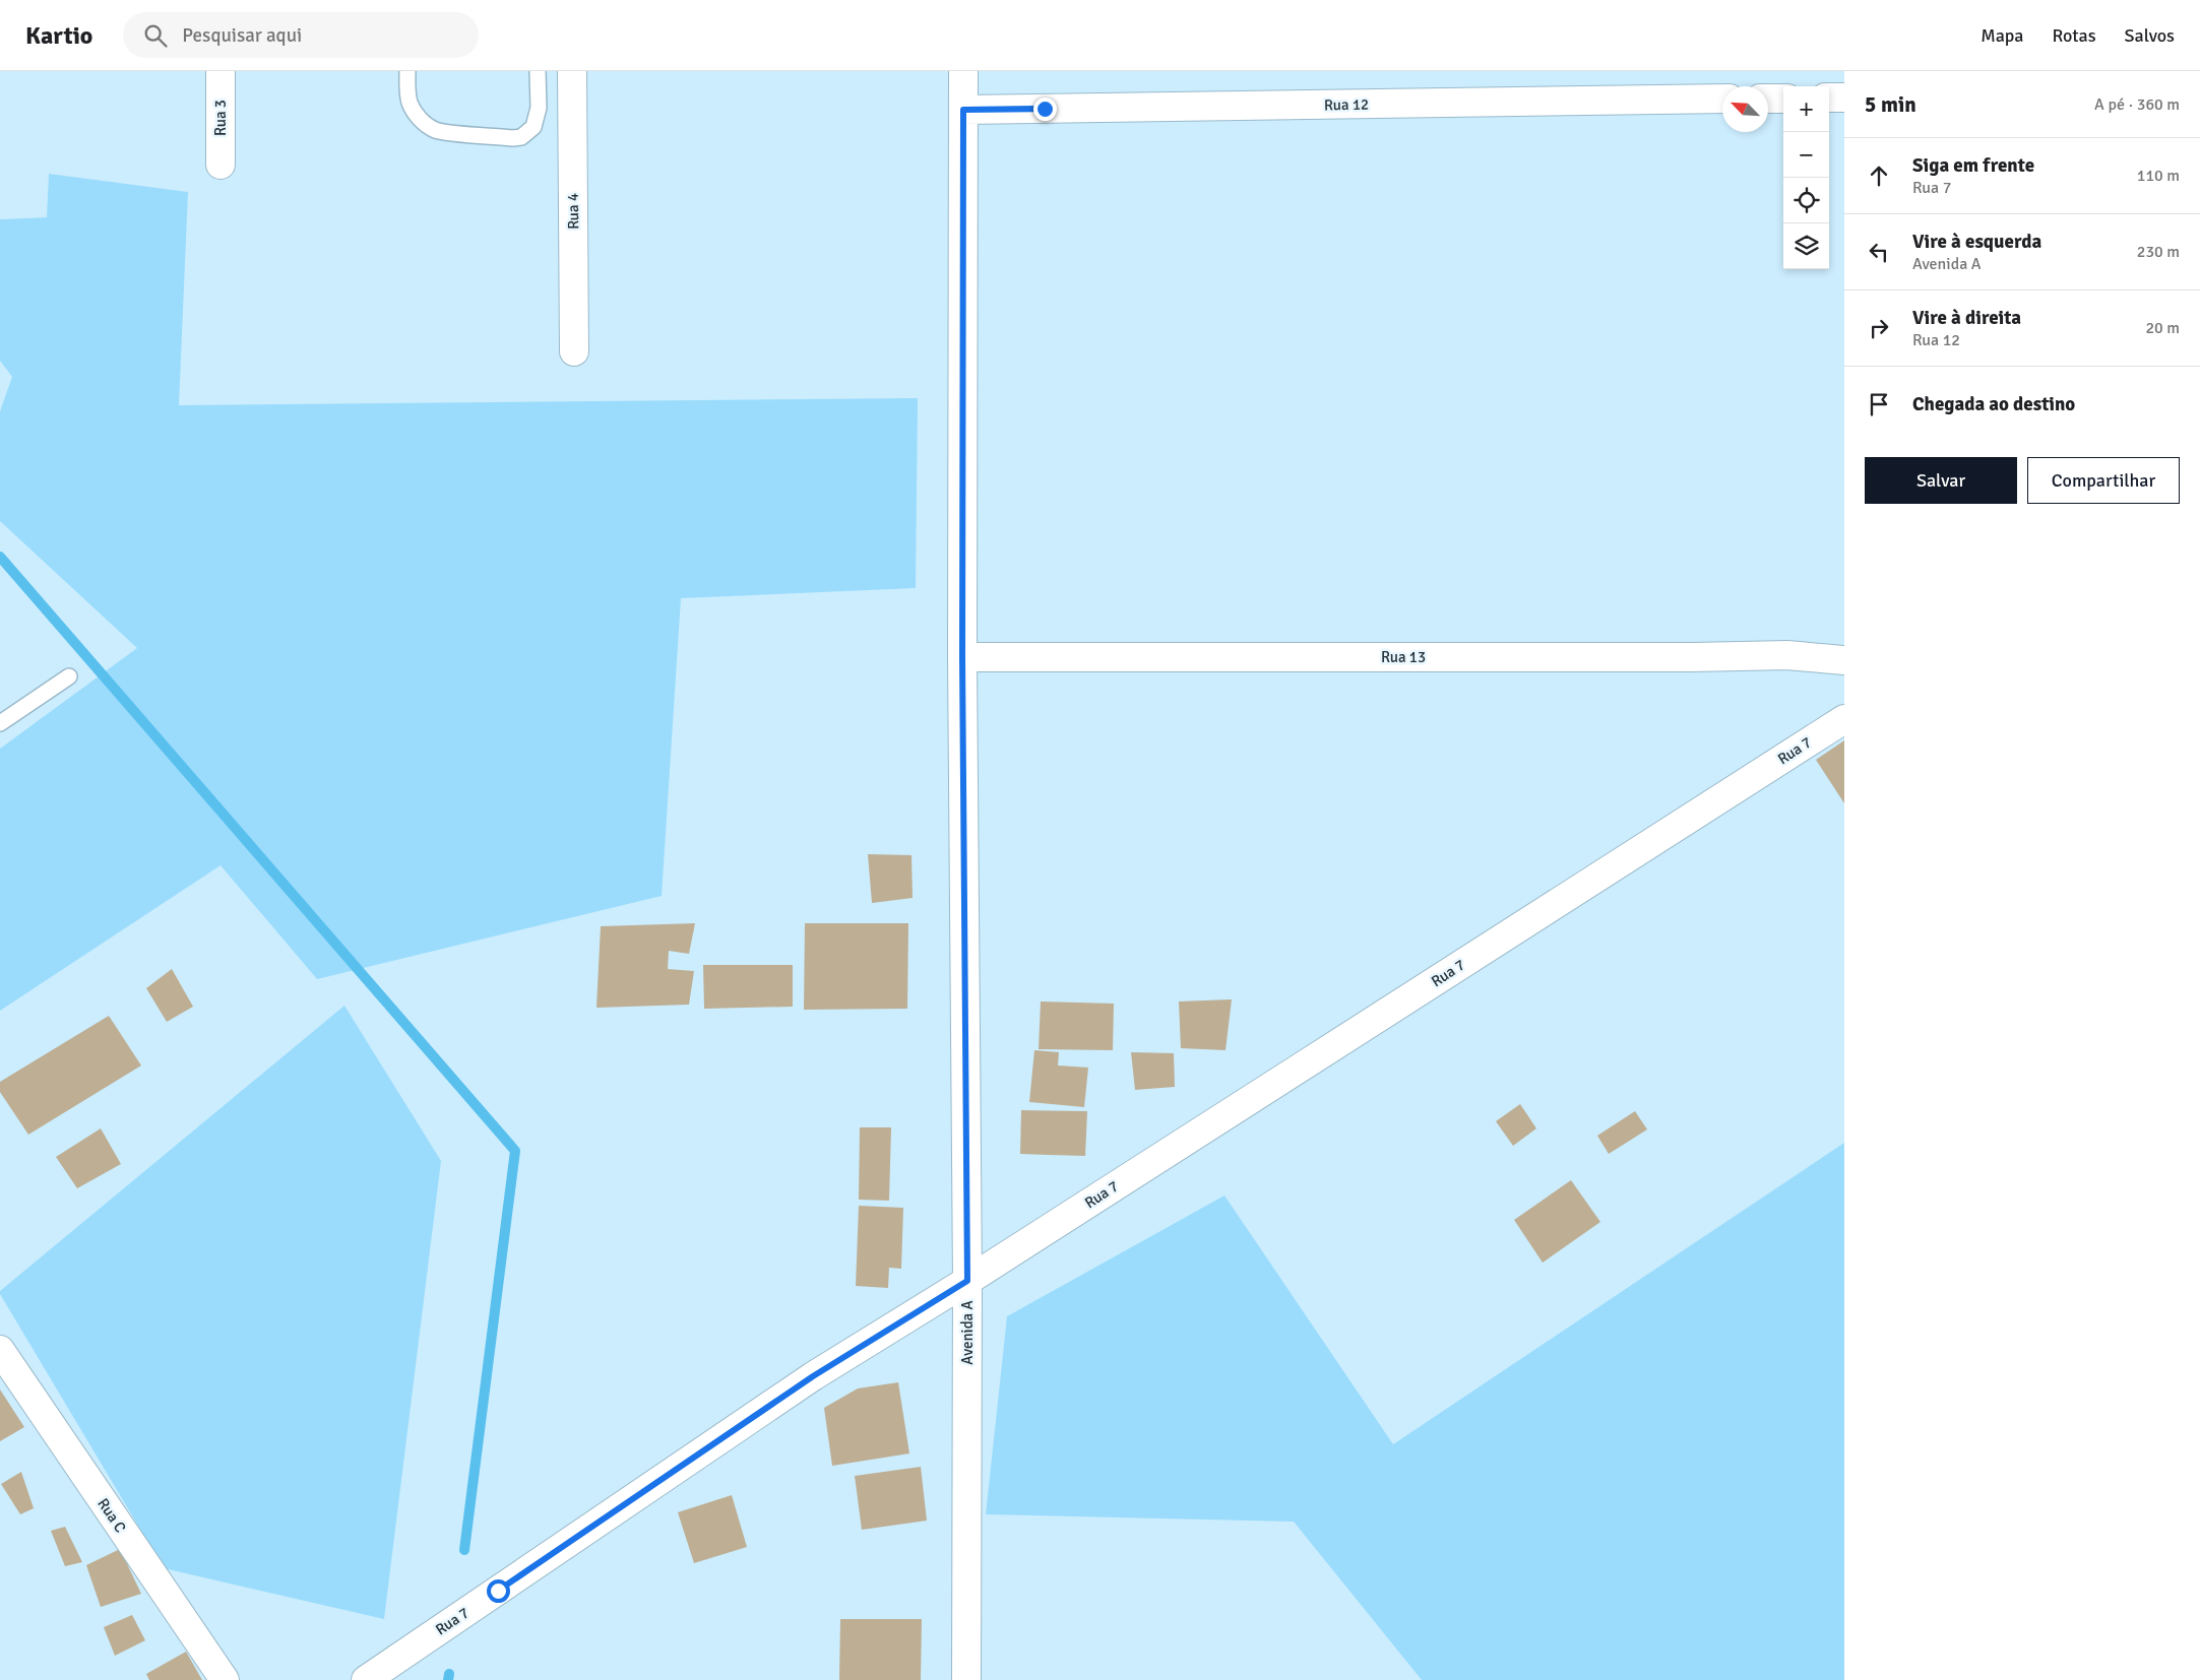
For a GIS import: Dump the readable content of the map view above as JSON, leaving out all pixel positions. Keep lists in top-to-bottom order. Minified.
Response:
{"streets":{"street":["Rua 12","Rua 3","Rua 4","Rua 13","Rua 7","Avenida A","Rua C"]},"crossings":[["Rua 12","Avenida A"],["Rua 13","Avenida A"],["Rua 7","Avenida A"]],"north":"top left","page":{"header":"Kartio","search":"Pesquisar aqui","nav":["Mapa","Rotas","Salvos"],"heading":["5 min","A pé · 360 m"],"map_buttons":["+","−"],"list":[["Siga em frente","Rua 7","110 m"],["Vire à esquerda","Avenida A","230 m"],["Vire à direita","Rua 12","20 m"],"Chegada ao destino"],"buttons":["Salvar","Compartilhar"]}}
